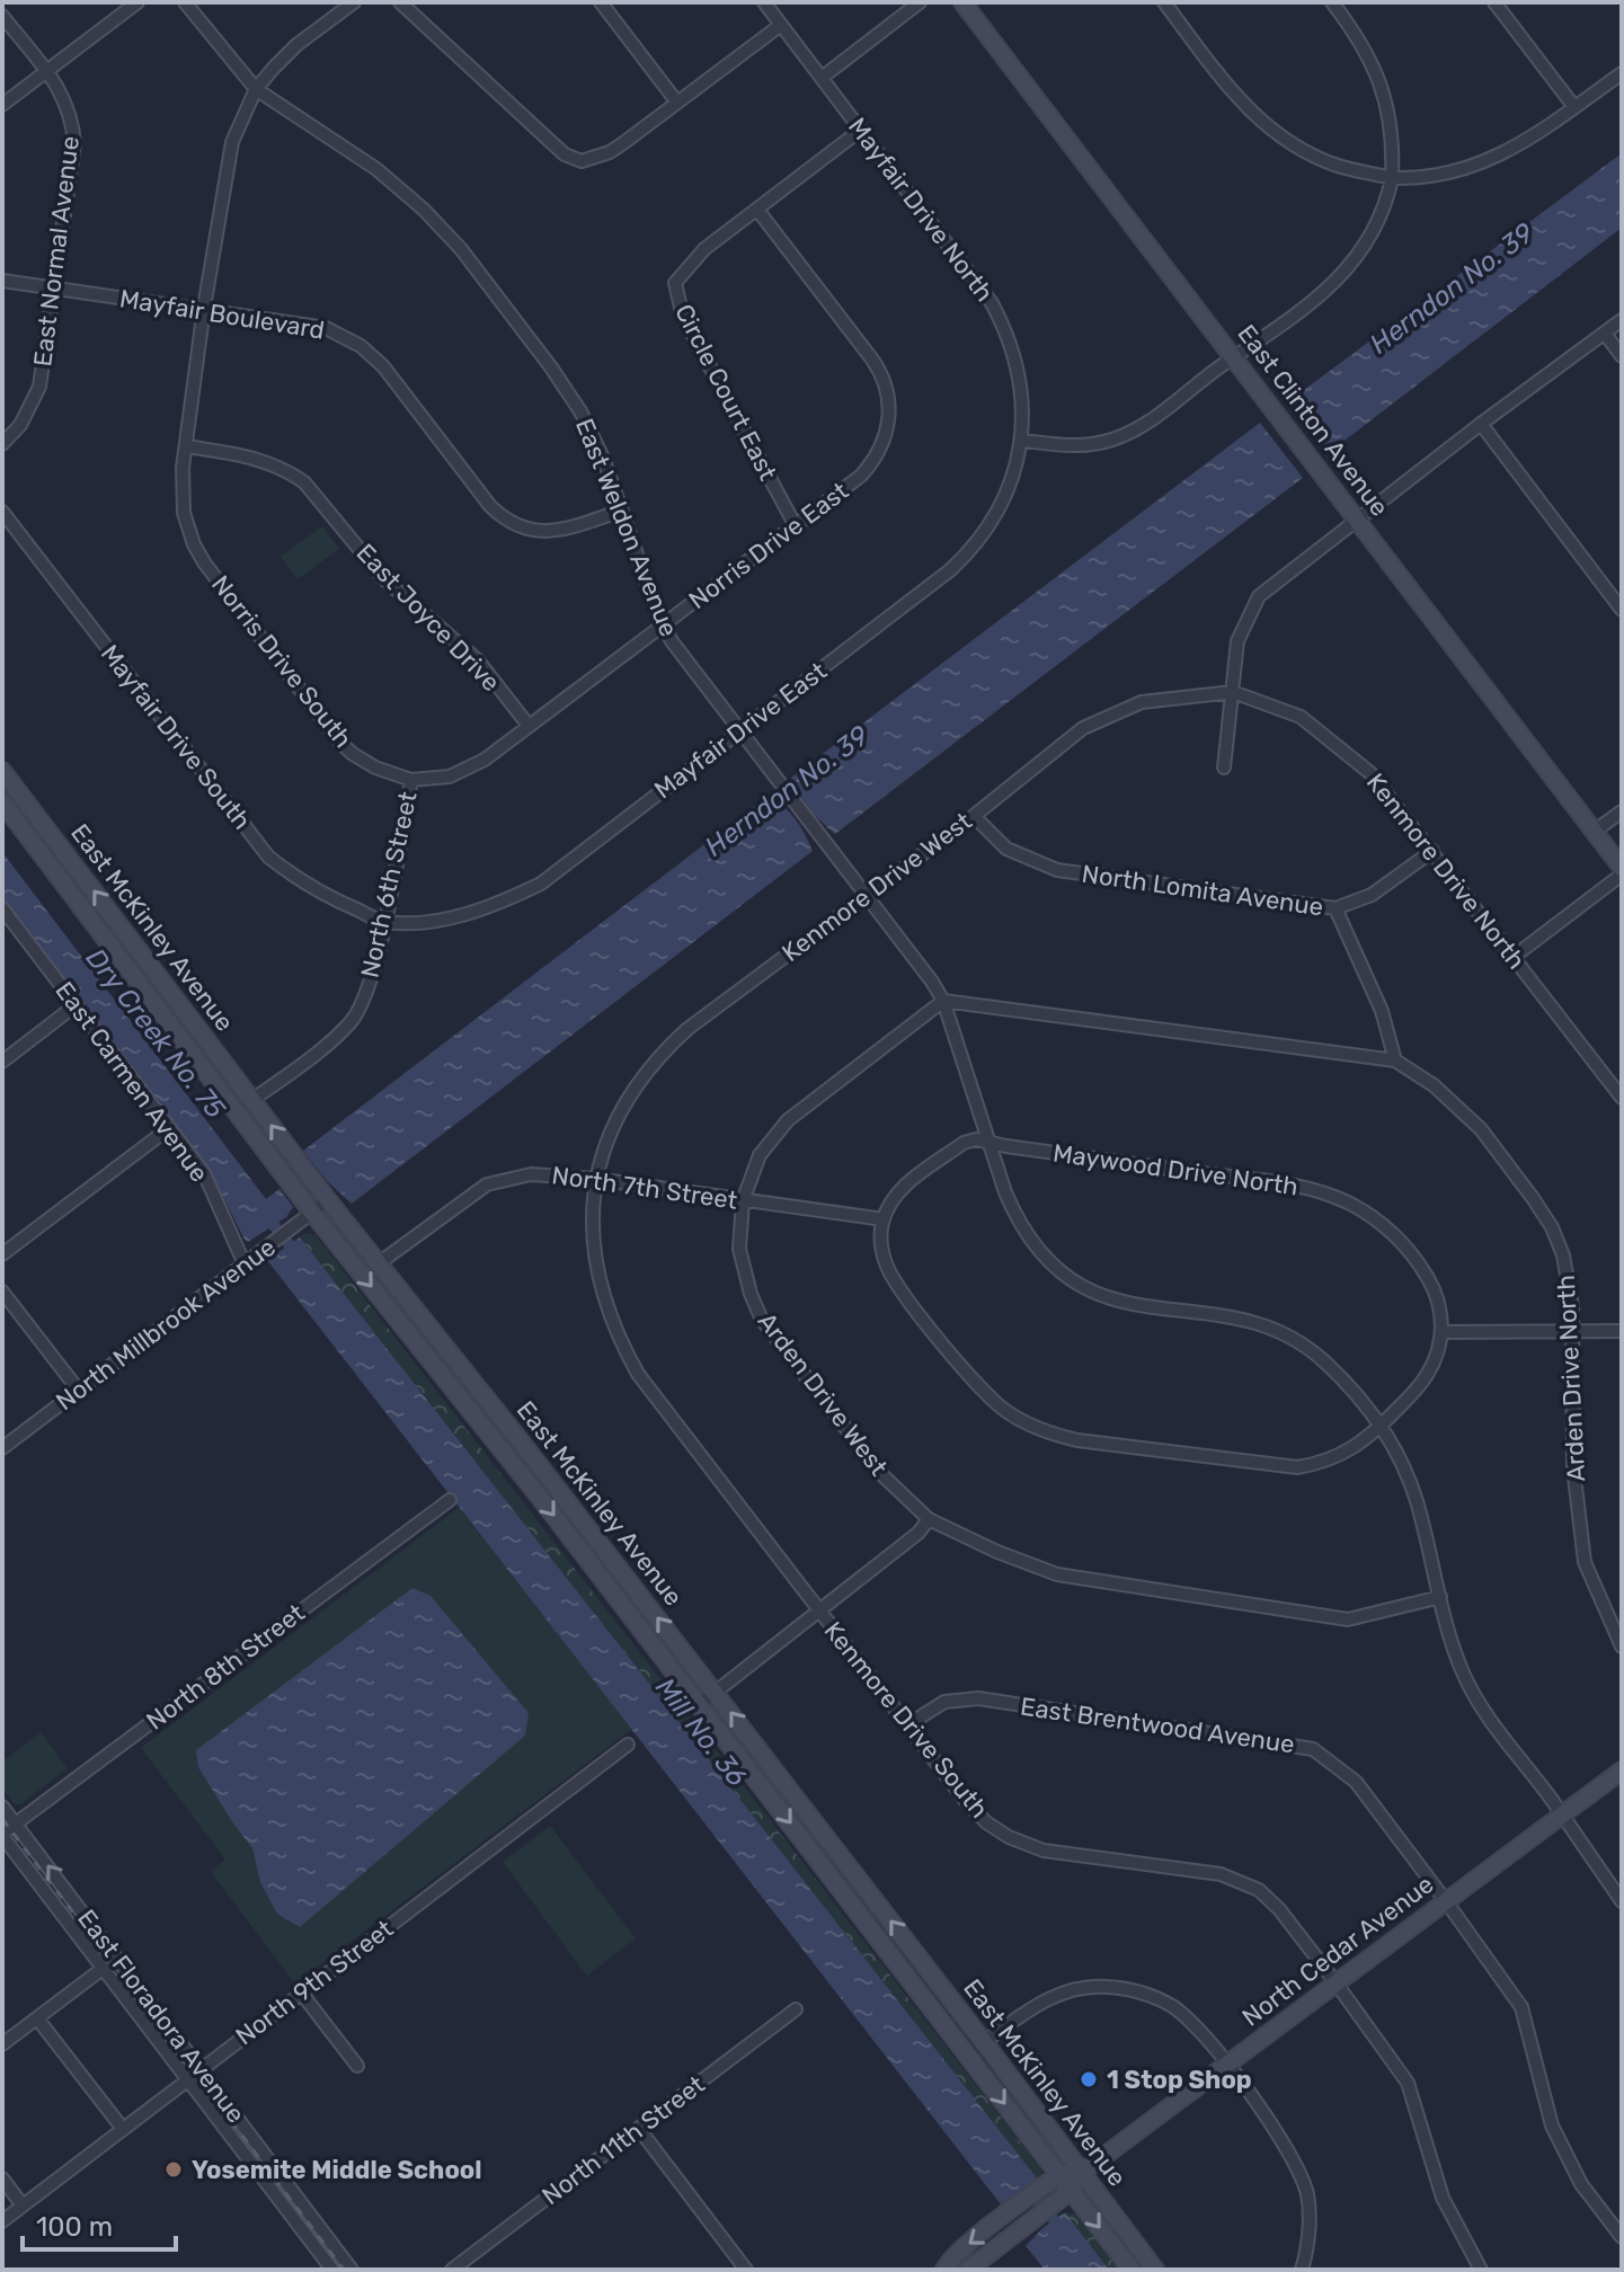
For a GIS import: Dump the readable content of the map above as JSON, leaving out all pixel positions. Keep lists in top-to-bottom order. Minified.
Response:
{"streets":{"main road":["East Clinton Avenue","East McKinley Avenue","North Cedar Avenue"],"street":["Mayfair Drive North","East Normal Avenue","Mayfair Boulevard","Circle Court East","East Weldon Avenue","Norris Drive East","East Joyce Drive","Norris Drive South","Mayfair Drive East","Mayfair Drive South","Kenmore Drive North","North 6th Street","Kenmore Drive West","North Lomita Avenue","East Carmen Avenue","Maywood Drive North","North 7th Street","North Millbrook Avenue","Arden Drive North","Arden Drive West","North 8th Street","Kenmore Drive South","East Brentwood Avenue","North 9th Street","East Floradora Avenue","North 11th Street"]},"crossings":[["Mayfair Drive North","Circle Court East"],["Mayfair Drive North","Mayfair Drive East"],["East Normal Avenue","Mayfair Boulevard"],["Mayfair Boulevard","East Weldon Avenue"],["Circle Court East","Norris Drive East"],["East Weldon Avenue","Norris Drive East"],["East Weldon Avenue","Mayfair Drive East"],["East Weldon Avenue","Kenmore Drive West"],["East Weldon Avenue","Maywood Drive North"],["East Weldon Avenue","Arden Drive West"],["East Weldon Avenue","North Cedar Avenue"],["Norris Drive East","East Joyce Drive"],["Norris Drive East","Norris Drive South"],["Norris Drive East","North 6th Street"],["East Joyce Drive","Norris Drive South"],["Norris Drive South","North 6th Street"],["Mayfair Drive East","Mayfair Drive South"],["Mayfair Drive East","North 6th Street"],["Mayfair Drive South","North 6th Street"],["Kenmore Drive North","Kenmore Drive West"],["Kenmore Drive North","North Lomita Avenue"],["North 6th Street","East McKinley Avenue"],["Kenmore Drive West","North Lomita Avenue"],["Kenmore Drive West","North 7th Street"],["Kenmore Drive West","Kenmore Drive South"],["East McKinley Avenue","North 7th Street"],["East McKinley Avenue","North Millbrook Avenue"],["East McKinley Avenue","North Cedar Avenue"],["East Carmen Avenue","North Millbrook Avenue"],["North 7th Street","Arden Drive West"],["North 7th Street","Kenmore Drive South"],["North 8th Street","East Floradora Avenue"],["Kenmore Drive South","East Brentwood Avenue"],["Kenmore Drive South","North Cedar Avenue"],["East Brentwood Avenue","North Cedar Avenue"],["North 9th Street","East Floradora Avenue"]],"water":["Herndon No. 39","Dry Creek No. 75","Mill No. 36"],"places":["1 Stop Shop","Yosemite Middle School"],"scale_bar":"100 m"}
